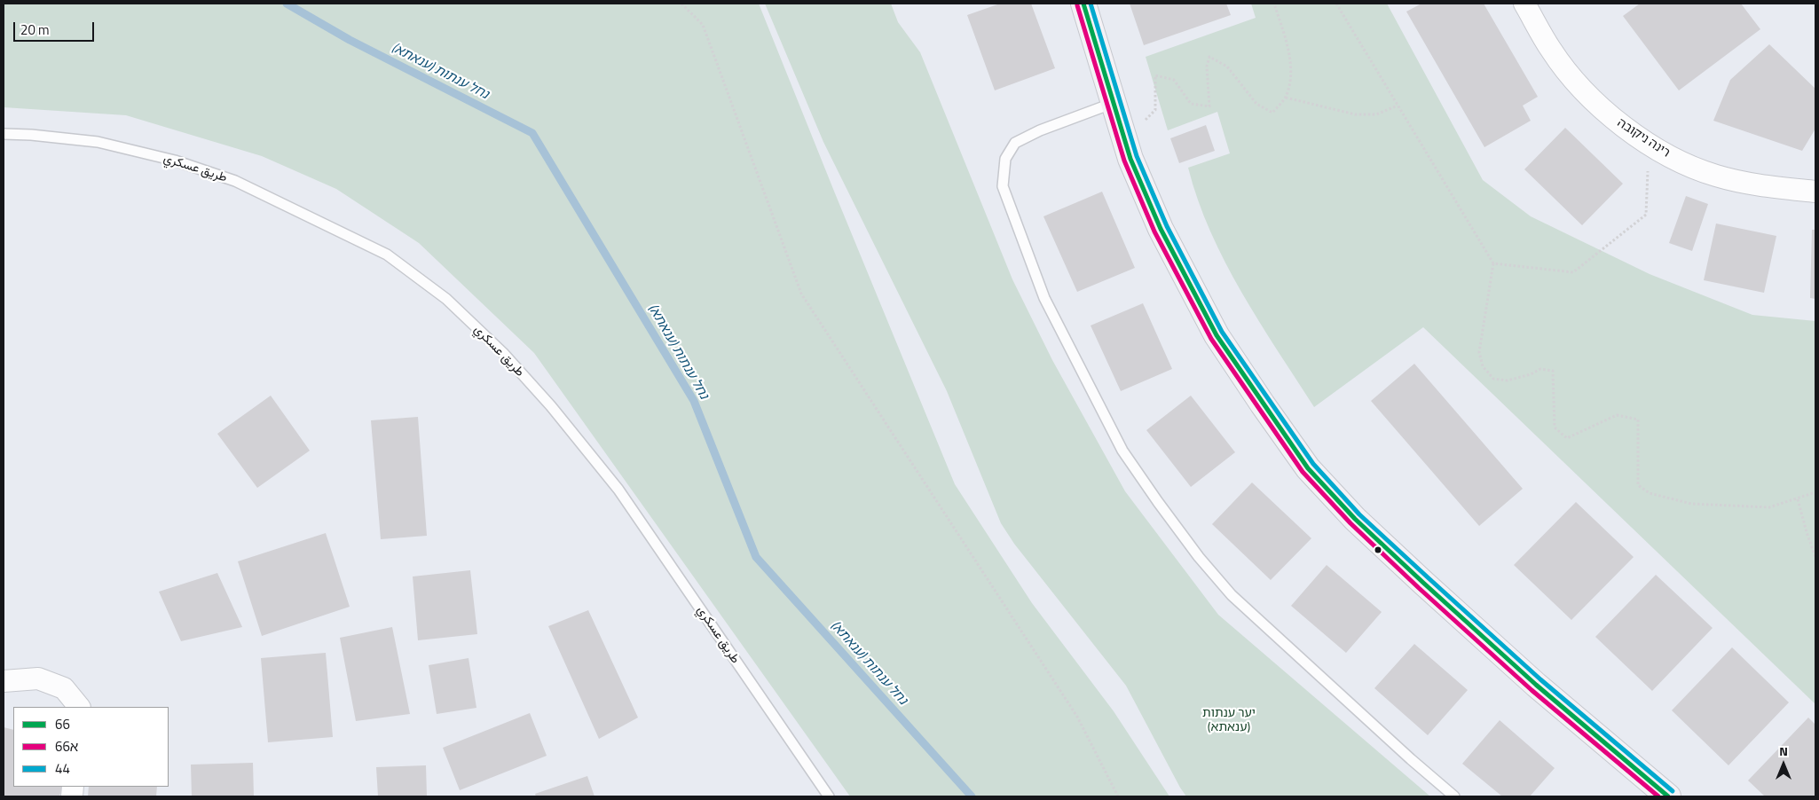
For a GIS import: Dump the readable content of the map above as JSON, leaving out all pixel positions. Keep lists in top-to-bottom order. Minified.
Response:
{"streets":{"street":["רינה ניקובה"],"lane":["طريق عسكري"]},"water":["נחל ענתות (ענאתא)"],"parks":["יער ענתות (ענאתא)"],"lines":["transit line 66","transit line 44","transit line 66א"],"legend":["66","66א","44"],"scale_bar":"20 m","north":"top"}
